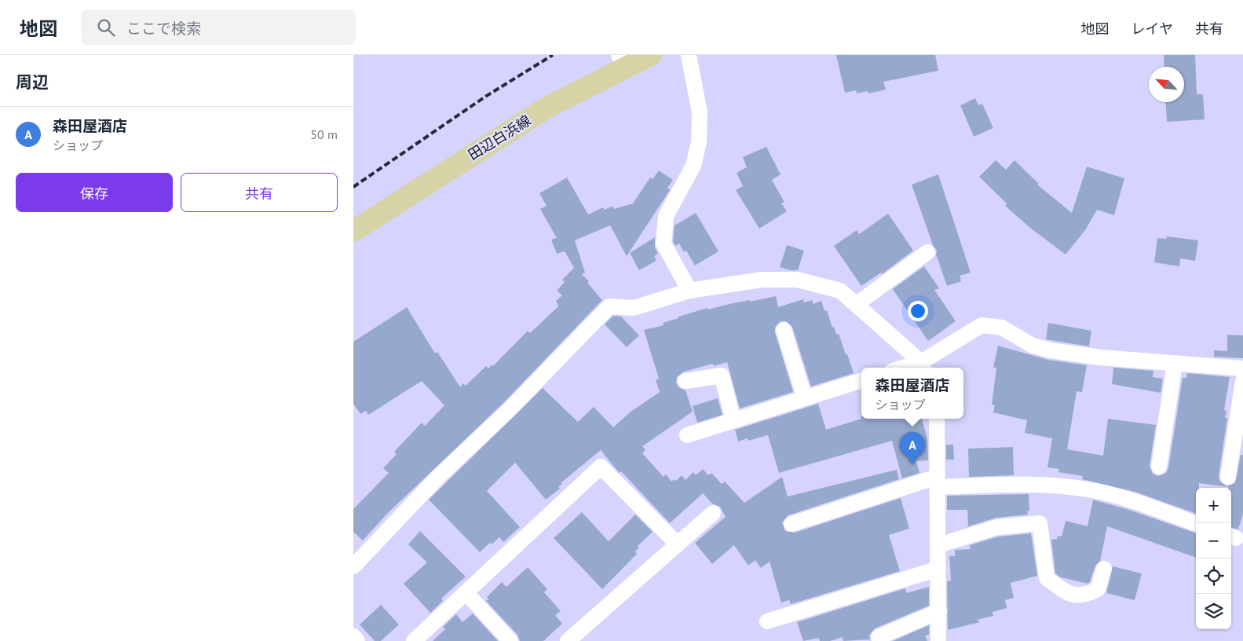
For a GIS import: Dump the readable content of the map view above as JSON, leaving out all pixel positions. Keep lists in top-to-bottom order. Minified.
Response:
{"streets":{"main road":["田辺白浜線"]},"north":"top left","page":{"header":"地図","search":"ここで検索","nav":["地図","レイヤ","共有"],"heading":"周辺","list":[{"mark":"A","name":"森田屋酒店","note":"ショップ","value":"50 m"}],"buttons":["保存","共有"],"popup":["森田屋酒店","ショップ"],"pins":"A","map_buttons":["+","−"]}}
